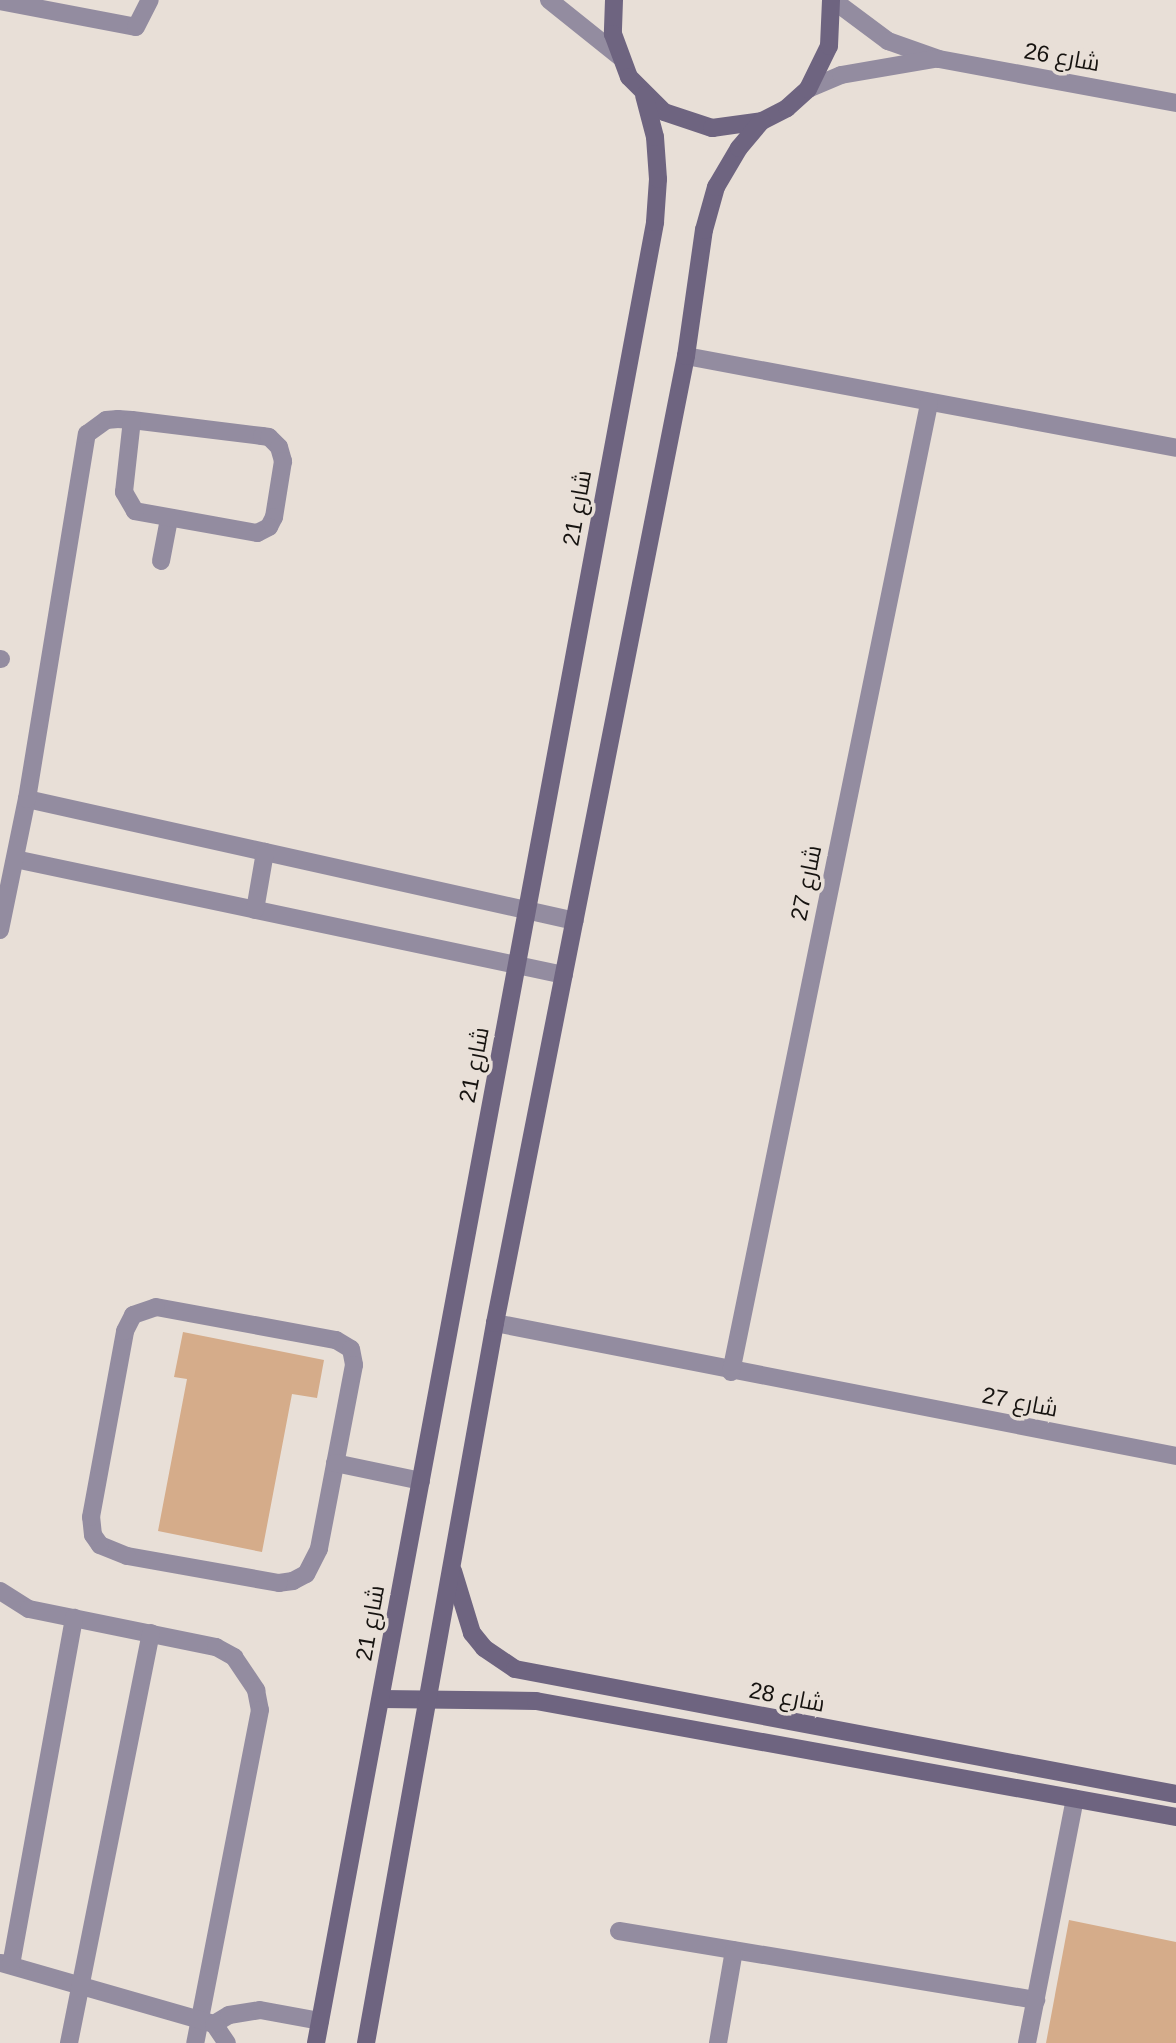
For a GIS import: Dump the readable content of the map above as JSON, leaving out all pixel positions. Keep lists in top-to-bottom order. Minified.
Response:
{"streets":{"street":["شارع 26","شارع 21","شارع 27","شارع 28"]}}
